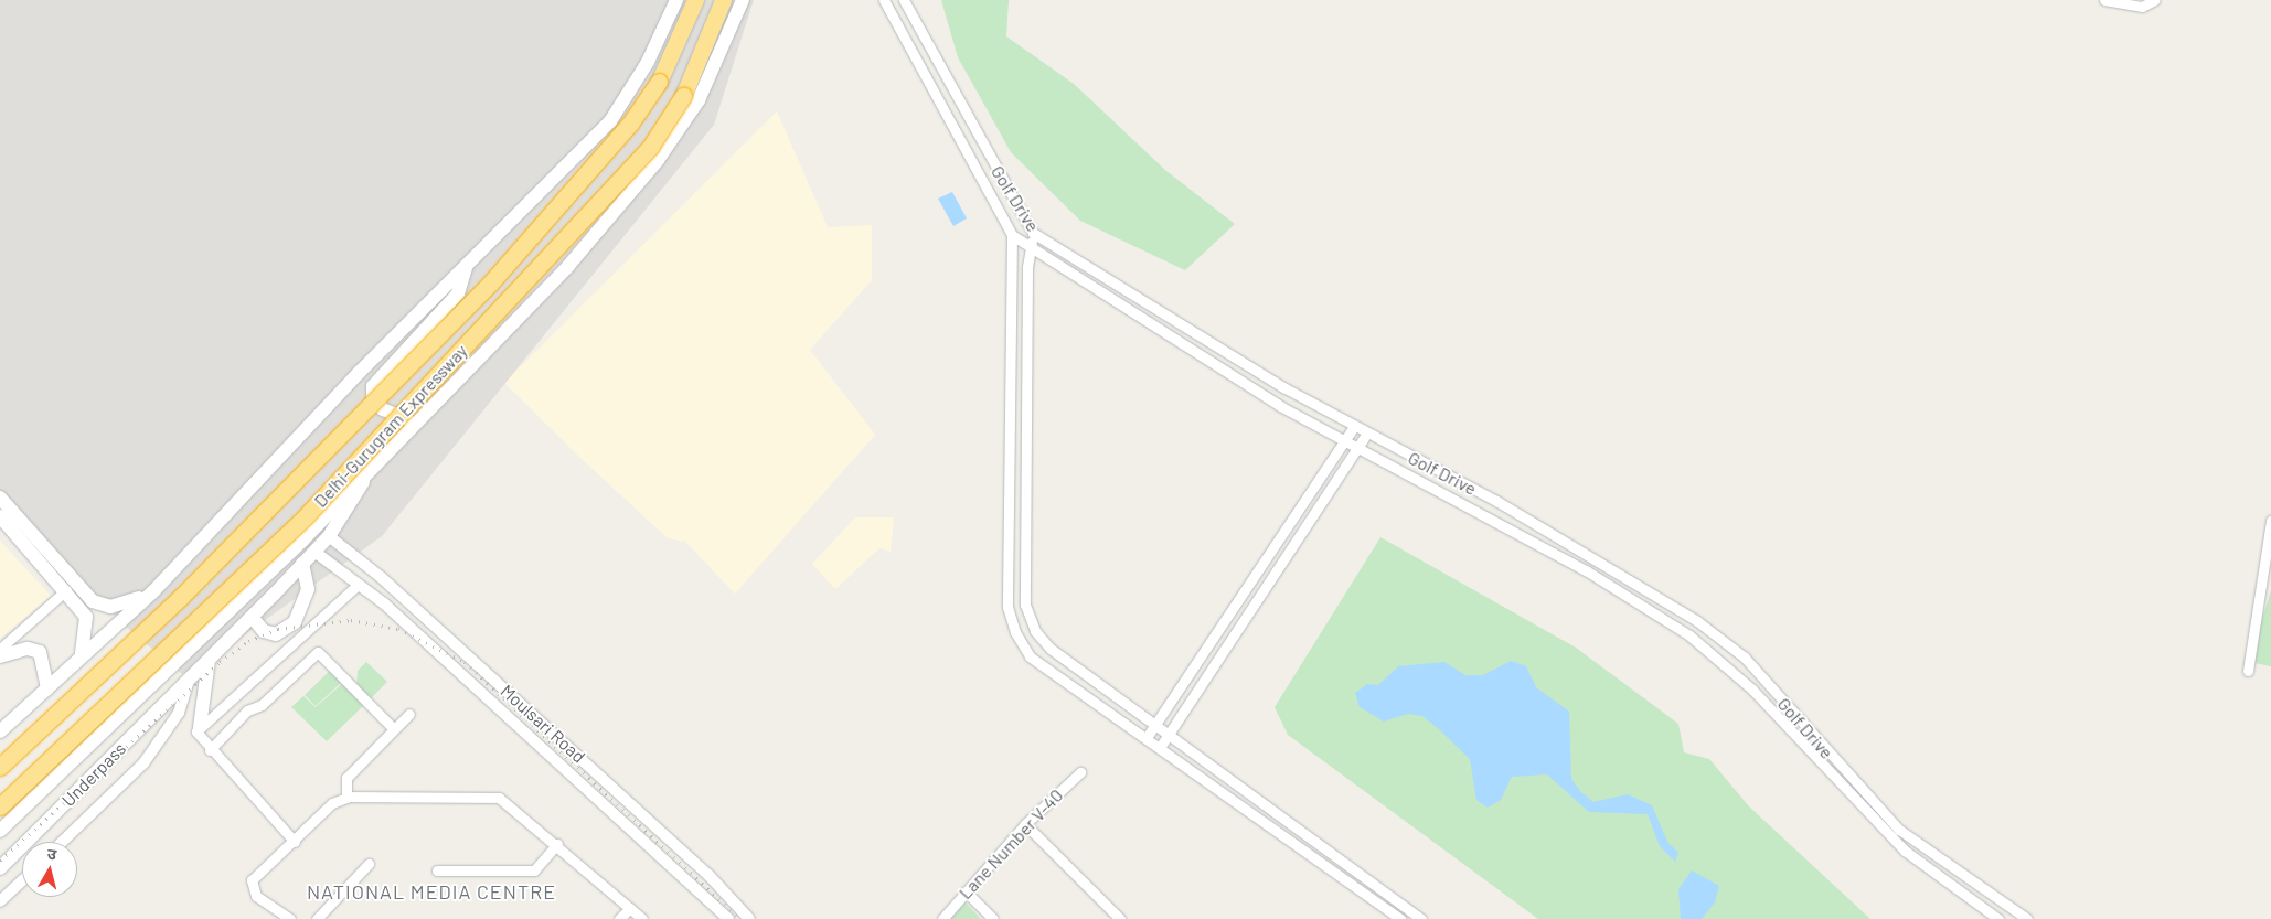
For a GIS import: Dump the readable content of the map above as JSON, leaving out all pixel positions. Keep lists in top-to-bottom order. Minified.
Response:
{"streets":{"highway":["Delhi-Gurugram Expressway"],"main road":["Underpass"],"street":["Golf Drive","Moulsari Road","Lane Number V-40"]},"crossings":[["Moulsari Road","Underpass"]],"districts":["NATIONAL MEDIA CENTRE"],"north":"top"}
